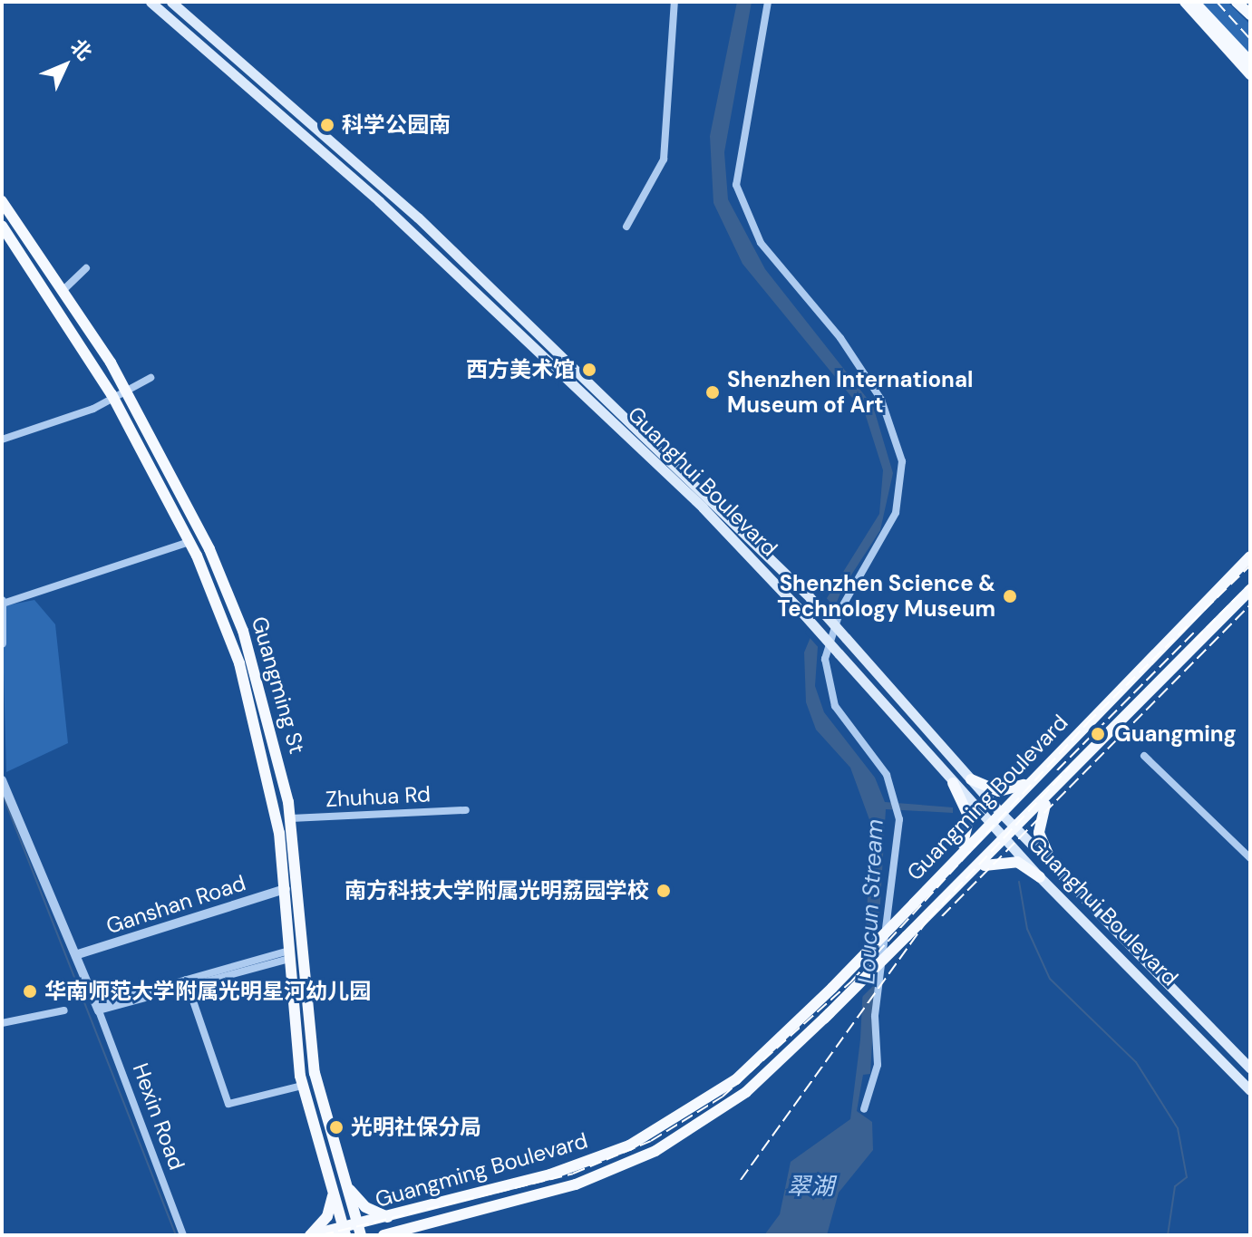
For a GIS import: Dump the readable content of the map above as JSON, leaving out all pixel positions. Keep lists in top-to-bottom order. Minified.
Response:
{"streets":{"main road":["Guanghui Boulevard","Guangming St","Guangming Boulevard"],"street":["Zhuhua Rd","Ganshan Road","Hexin Road"]},"crossings":[["Guanghui Boulevard","Guangming Boulevard"],["Guangming St","Zhuhua Rd"],["Guangming St","Guangming Boulevard"],["Guangming St","Ganshan Road"]],"water":["Loucun Stream","翠湖"],"places":["科学公园南","西方美术馆","Shenzhen International Museum of Art","Shenzhen Science & Technology Museum","Guangming","南方科技大学附属光明荔园学校","华南师范大学附属光明星河幼儿园","光明社保分局"],"north":"top right"}
